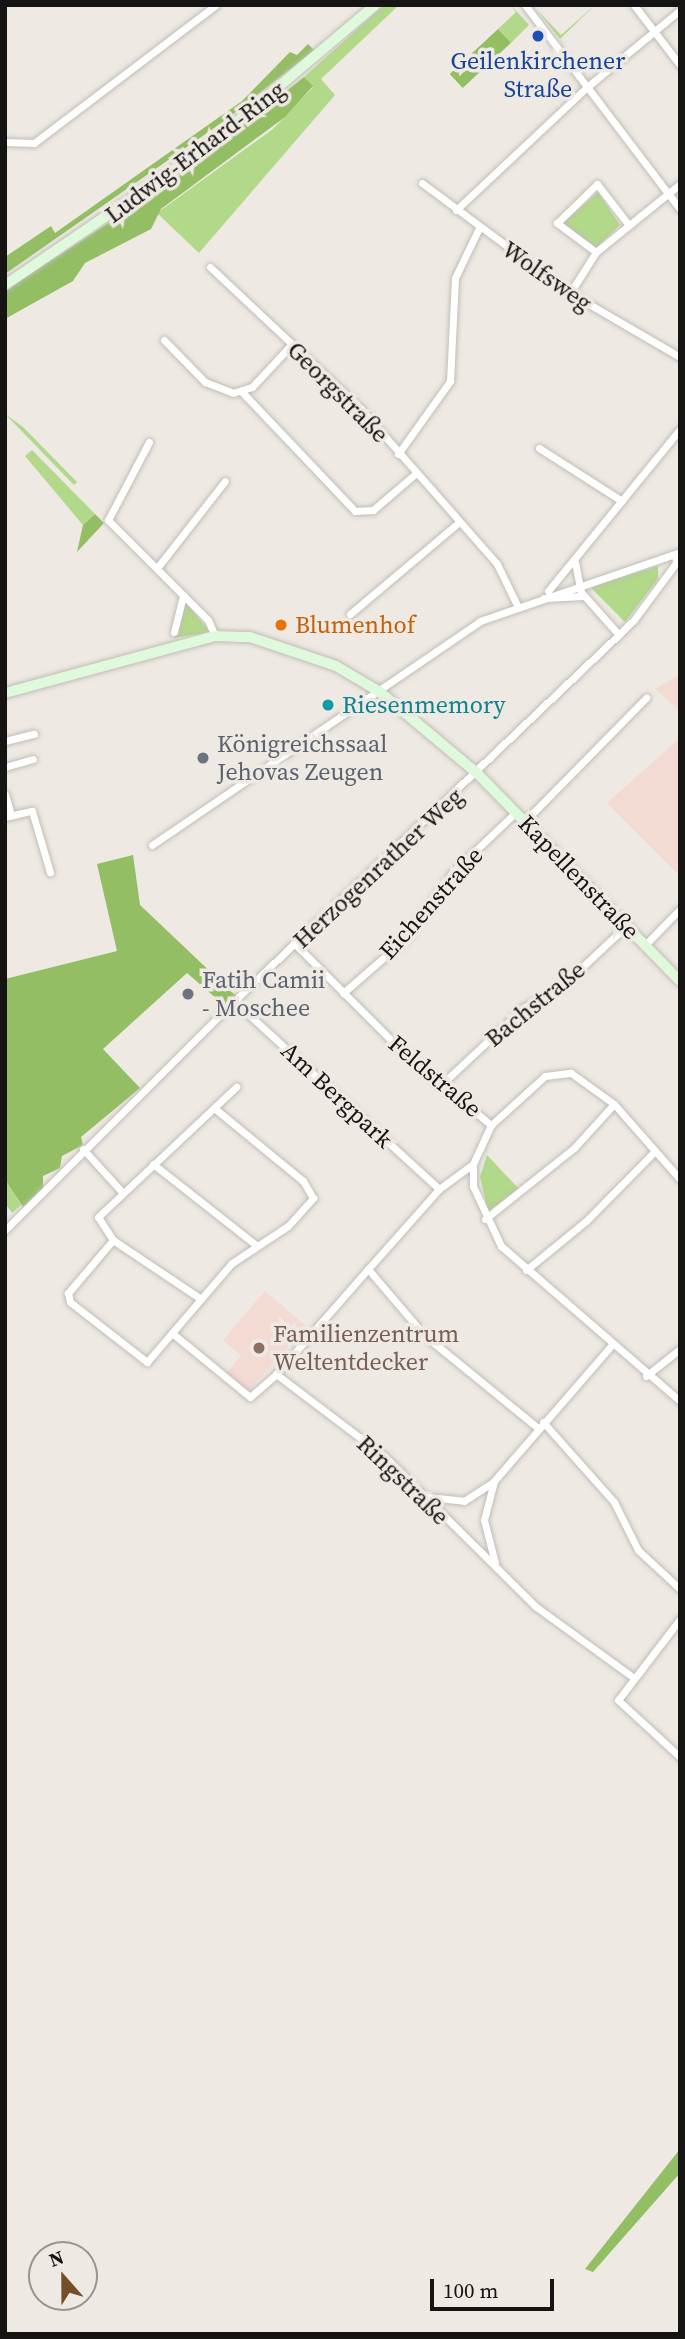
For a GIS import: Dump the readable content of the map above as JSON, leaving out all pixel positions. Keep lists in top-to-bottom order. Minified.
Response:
{"streets":{"street":["Ludwig-Erhard-Ring","Wolfsweg","Georgstraße","Herzogenrather Weg","Kapellenstraße","Eichenstraße","Bachstraße","Feldstraße","Am Bergpark","Ringstraße"]},"crossings":[["Herzogenrather Weg","Kapellenstraße"],["Herzogenrather Weg","Feldstraße"],["Herzogenrather Weg","Am Bergpark"],["Kapellenstraße","Eichenstraße"],["Kapellenstraße","Bachstraße"],["Eichenstraße","Feldstraße"],["Bachstraße","Feldstraße"]],"places":["Geilenkirchener Straße","Blumenhof","Riesenmemory","Königreichssaal Jehovas Zeugen","Fatih Camii - Moschee","Familienzentrum Weltentdecker"],"scale_bar":"100 m","north":"top"}
